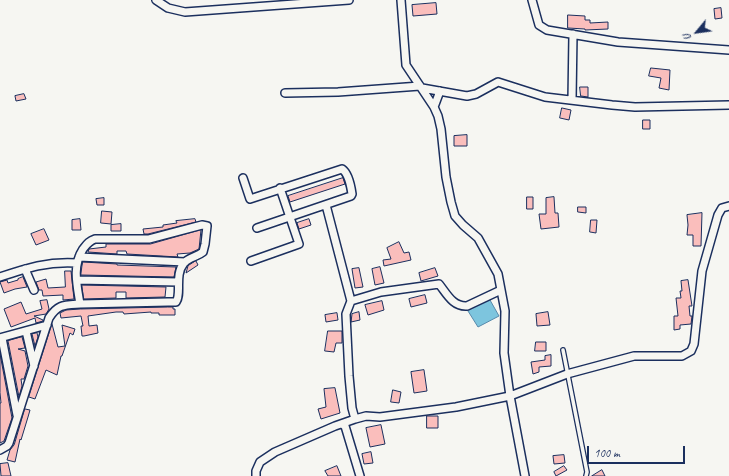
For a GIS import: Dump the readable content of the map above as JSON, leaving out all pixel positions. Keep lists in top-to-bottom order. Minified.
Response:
{"scale_bar":"100 m","north":"bottom left"}
